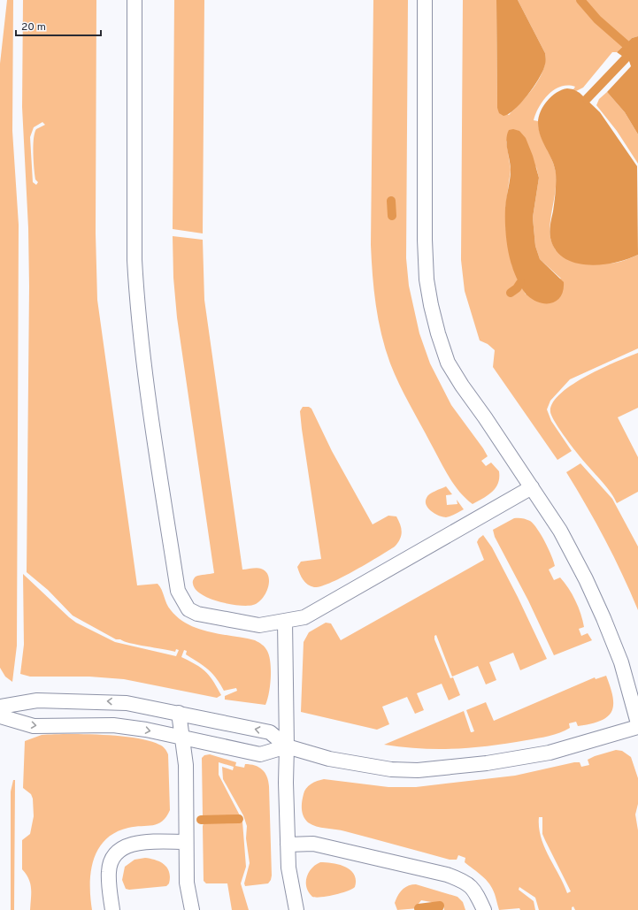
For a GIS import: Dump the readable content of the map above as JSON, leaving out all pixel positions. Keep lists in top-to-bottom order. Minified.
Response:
{"scale_bar":"20 m"}
